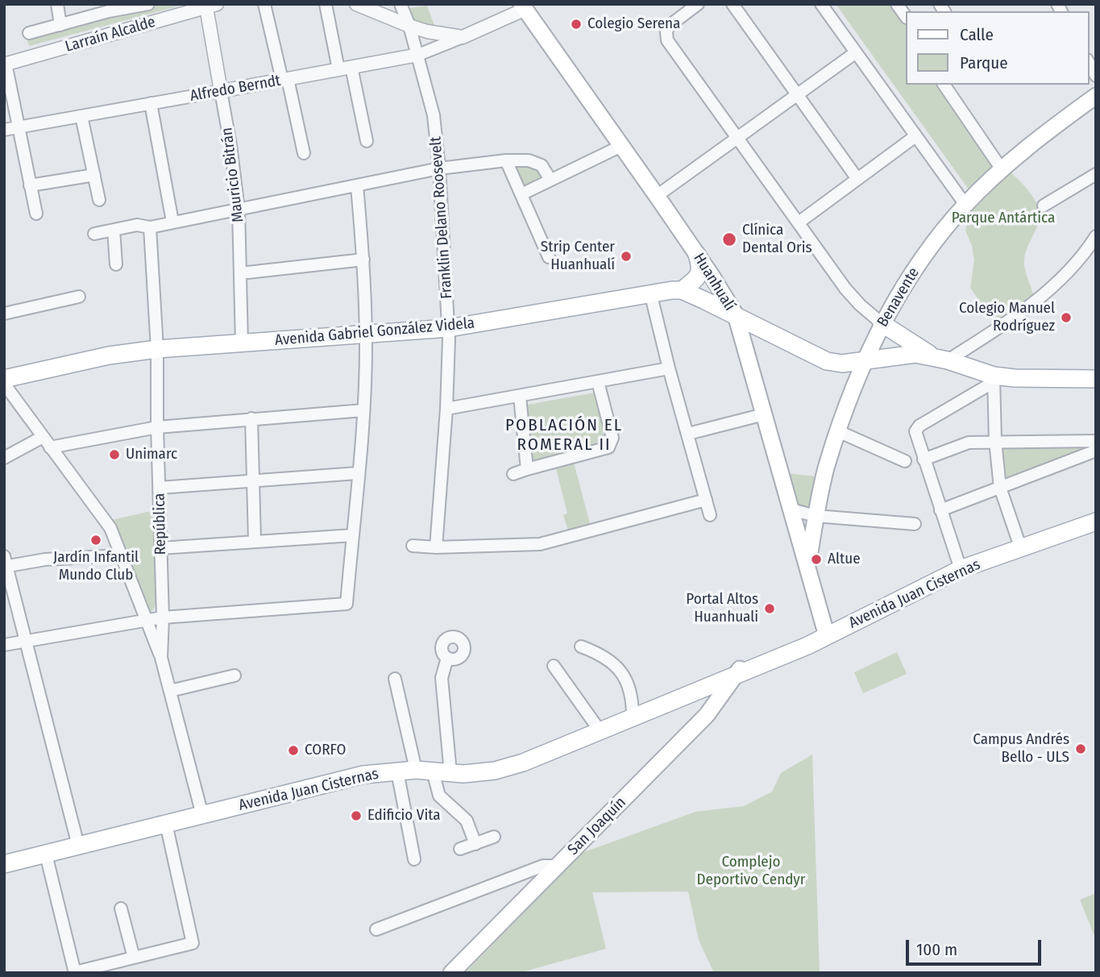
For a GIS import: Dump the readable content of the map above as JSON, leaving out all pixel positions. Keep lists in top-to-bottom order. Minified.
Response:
{"streets":{"main road":["Huanhualí","Benavente","Avenida Gabriel González Videla","Avenida Juan Cisternas","San Joaquín"],"street":["Larraín Alcalde","Alfredo Berndt","Mauricio Bitrán","Franklin Delano Roosevelt","República"]},"crossings":[["Larraín Alcalde","Mauricio Bitrán"],["Alfredo Berndt","Mauricio Bitrán"],["Alfredo Berndt","Franklin Delano Roosevelt"],["Mauricio Bitrán","Avenida Gabriel González Videla"],["Franklin Delano Roosevelt","Avenida Gabriel González Videla"],["Huanhualí","Benavente"],["Huanhualí","Avenida Gabriel González Videla"],["Huanhualí","Avenida Juan Cisternas"],["Benavente","Avenida Gabriel González Videla"],["Avenida Gabriel González Videla","República"],["República","Avenida Juan Cisternas"],["Avenida Juan Cisternas","San Joaquín"]],"districts":["POBLACIÓN EL ROMERAL II"],"parks":["Parque Antártica","Complejo Deportivo Cendyr"],"places":["Colegio Serena","Clínica Dental Oris","Strip Center Huanhualí","Colegio Manuel Rodríguez","Unimarc","Jardín Infantil Mundo Club","Altue","Portal Altos Huanhuali","Campus Andrés Bello - ULS","CORFO","Edificio Vita"],"legend":["Calle","Parque"],"scale_bar":"100 m"}
